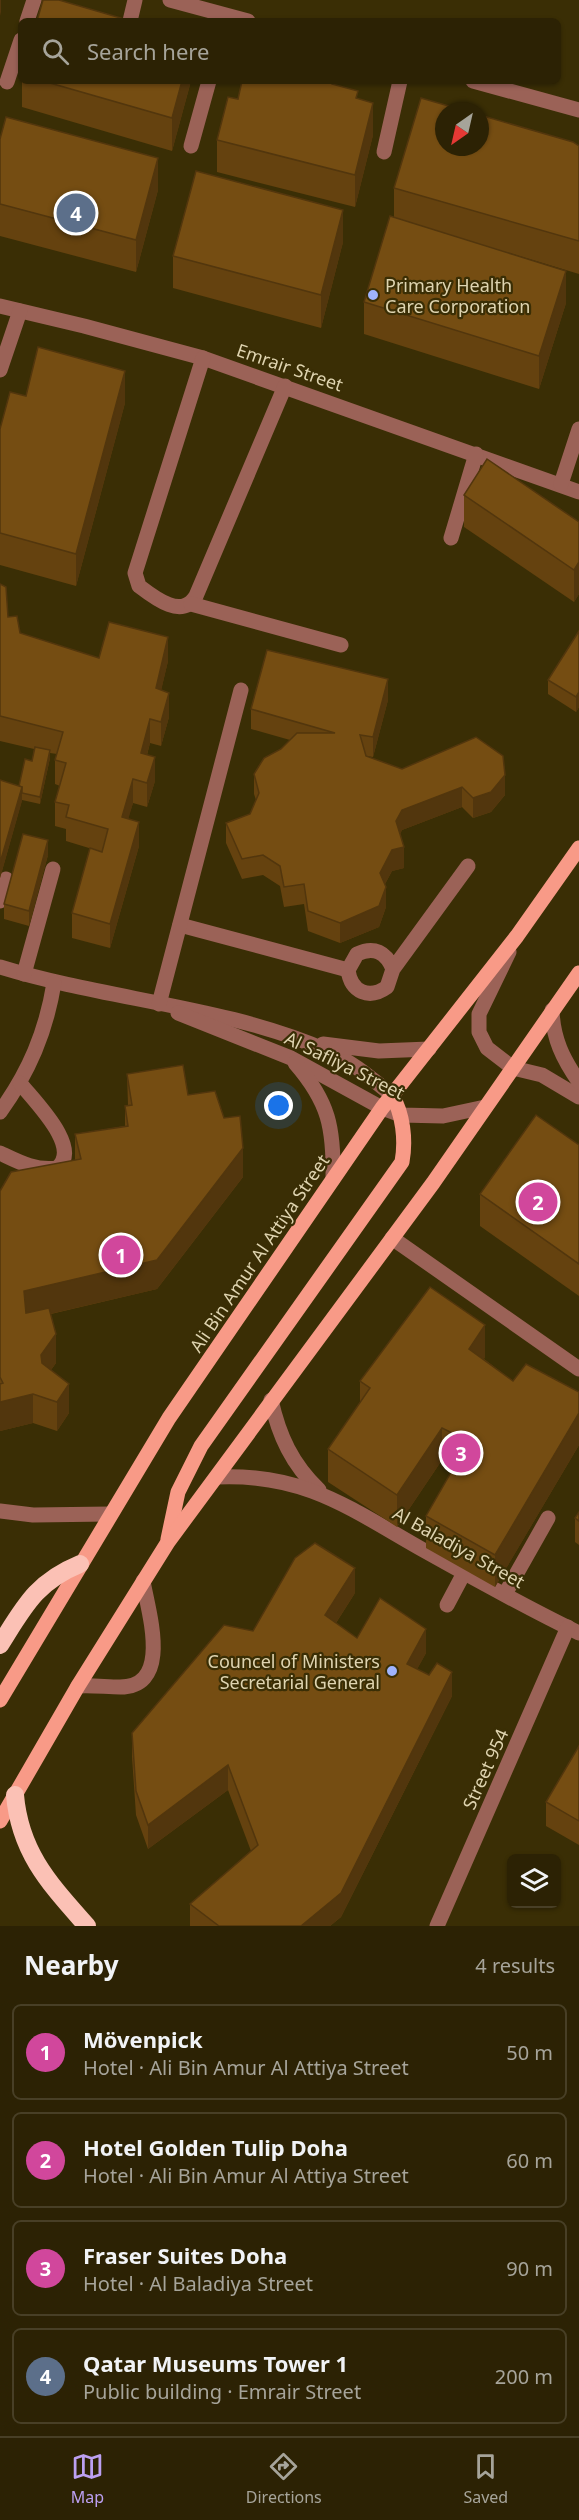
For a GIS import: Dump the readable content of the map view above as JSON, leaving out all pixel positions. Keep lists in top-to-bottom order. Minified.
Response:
{"streets":{"main road":["Ali Bin Amur Al Attiya Street"],"street":["Emrair Street","Al Safliya Street","Al Baladiya Street","Street 954"]},"crossings":[["Al Safliya Street","Ali Bin Amur Al Attiya Street"],["Al Baladiya Street","Street 954"]],"places":["Primary Health Care Corporation","Councel of Ministers Secretarial General"],"north":"bottom left","page":{"search":"Search here","pins":["4","2","1","3"],"heading":["Nearby","4 results"],"list":[{"mark":"1","name":"Mövenpick","note":"Hotel · Ali Bin Amur Al Attiya Street","value":"50 m"},{"mark":"2","name":"Hotel Golden Tulip Doha","note":"Hotel · Ali Bin Amur Al Attiya Street","value":"60 m"},{"mark":"3","name":"Fraser Suites Doha","note":"Hotel · Al Baladiya Street","value":"90 m"},{"mark":"4","name":"Qatar Museums Tower 1","note":"Public building · Emrair Street","value":"200 m"}],"nav":["Map","Directions","Saved"]}}
